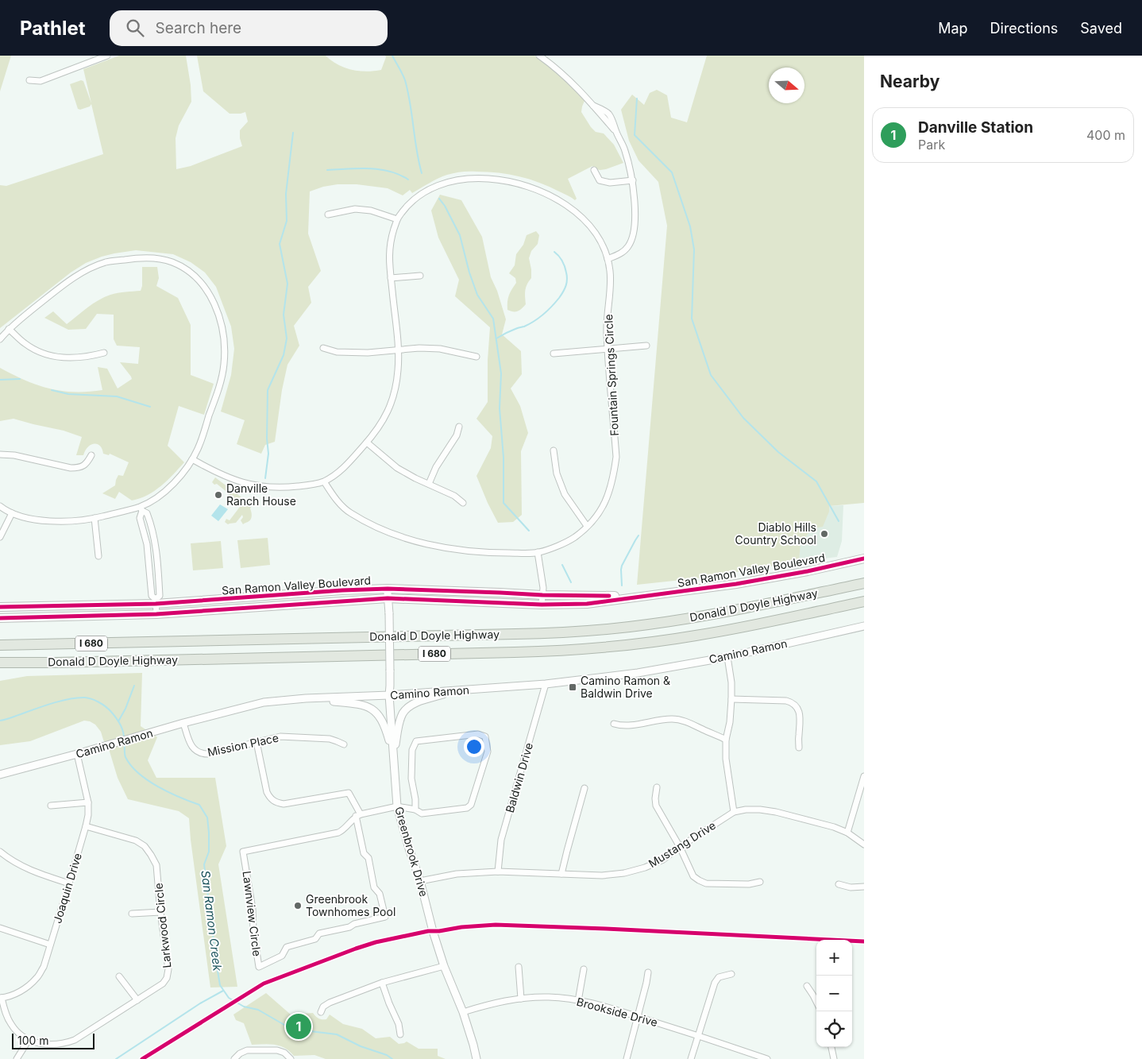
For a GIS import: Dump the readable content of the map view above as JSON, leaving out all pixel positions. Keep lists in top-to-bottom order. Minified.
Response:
{"streets":{"highway":["Donald D Doyle Highway","I 680"],"main road":["San Ramon Valley Boulevard"],"street":["Fountain Springs Circle","Camino Ramon","Mission Place","Baldwin Drive","Mustang Drive","Greenbrook Drive","Joaquin Drive","Lawnview Circle","Larkwood Circle","Brookside Drive"]},"crossings":[["San Ramon Valley Boulevard","Greenbrook Drive"],["Camino Ramon","Mission Place"],["Camino Ramon","Baldwin Drive"],["Camino Ramon","Greenbrook Drive"],["Camino Ramon","Joaquin Drive"],["Baldwin Drive","Mustang Drive"],["Mustang Drive","Greenbrook Drive"],["Greenbrook Drive","Brookside Drive"],["Joaquin Drive","Larkwood Circle"]],"water":["San Ramon Creek"],"places":{"other":["Danville Ranch House","Diablo Hills Country School","Greenbrook Townhomes Pool"],"transit":["Camino Ramon & Baldwin Drive"]},"scale_bar":"100 m","north":"right","page":{"header":"Pathlet","search":"Search here","nav":["Map","Directions","Saved"],"heading":"Nearby","list":[{"mark":"1","name":"Danville Station","note":"Park","value":"400 m"}],"map_buttons":["+","−"],"pins":"1","scale":"100 m"}}
